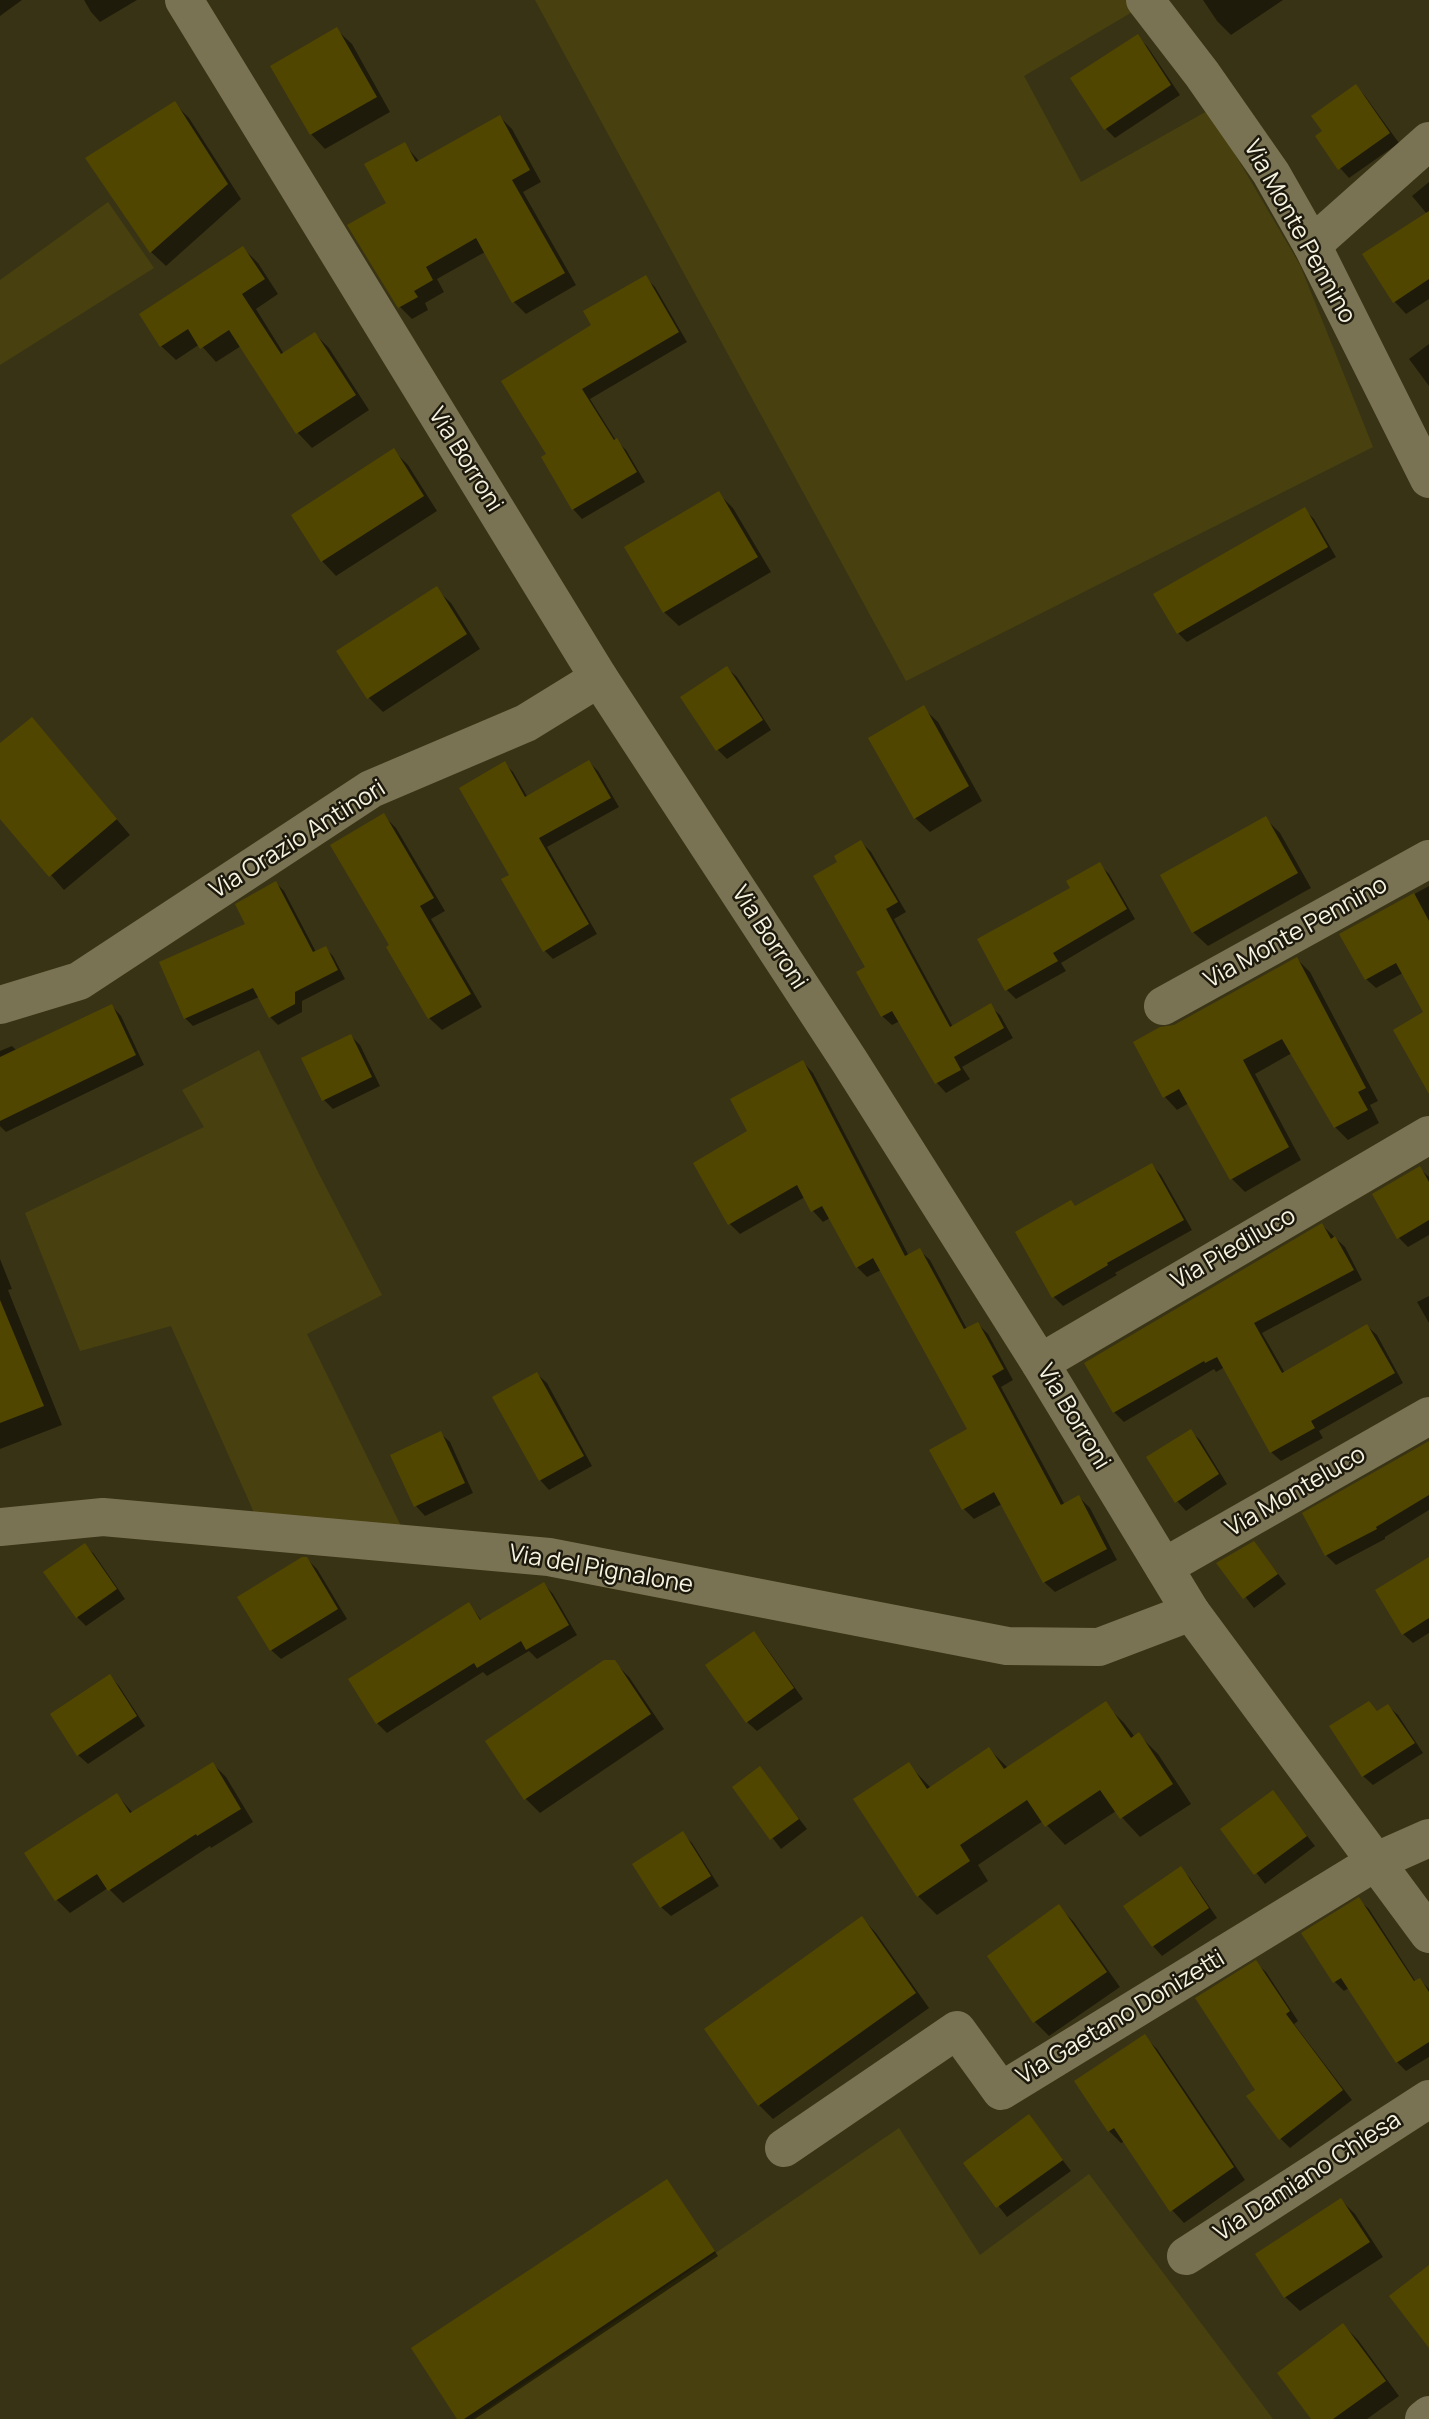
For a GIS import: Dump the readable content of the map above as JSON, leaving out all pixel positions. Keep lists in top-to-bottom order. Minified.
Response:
{"streets":{"street":["Via Monte Pennino","Via Borroni","Via Orazio Antinori","Via Piediluco","Via Monteluco","Via del Pignalone","Via Gaetano Donizetti","Via Damiano Chiesa"]},"crossings":[["Via Borroni","Via Orazio Antinori"],["Via Borroni","Via Piediluco"],["Via Borroni","Via Monteluco"],["Via Borroni","Via del Pignalone"],["Via Borroni","Via Gaetano Donizetti"]]}
